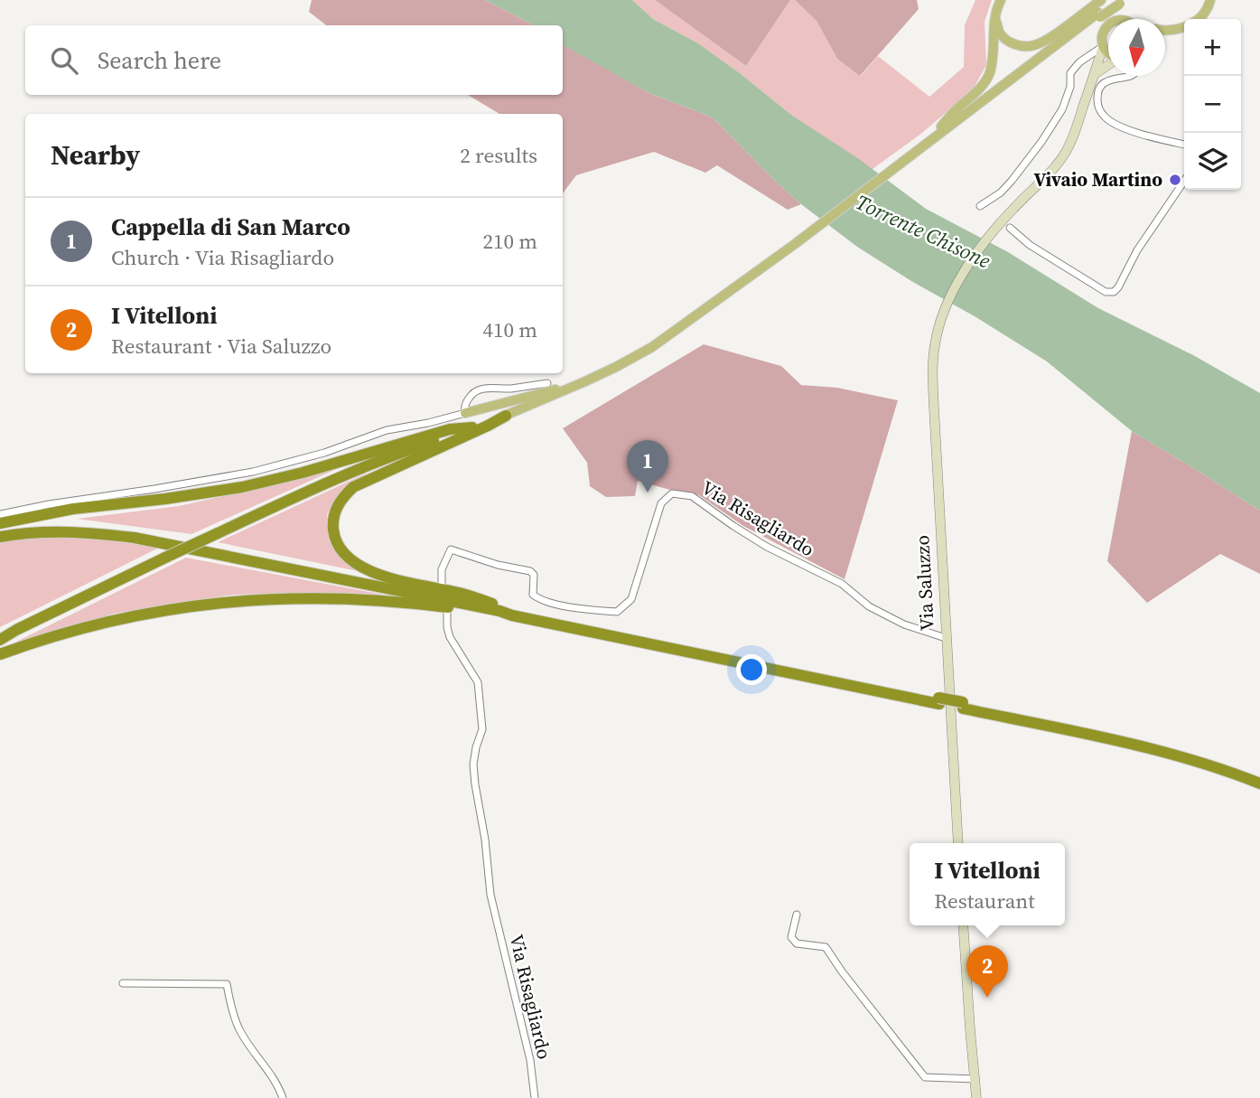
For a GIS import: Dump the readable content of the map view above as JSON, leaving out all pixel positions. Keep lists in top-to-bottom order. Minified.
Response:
{"streets":{"main road":["Via Saluzzo"],"street":["Via Risagliardo"]},"crossings":[["Via Risagliardo","Via Saluzzo"]],"water":["Torrente Chisone"],"places":["Vivaio Martino"],"north":"bottom","page":{"map_buttons":["+","−"],"search":"Search here","heading":["Nearby","2 results"],"list":[{"mark":"1","name":"Cappella di San Marco","note":"Church · Via Risagliardo","value":"210 m"},{"mark":"2","name":"I Vitelloni","note":"Restaurant · Via Saluzzo","value":"410 m"}],"pins":["1","2"],"popup":["I Vitelloni","Restaurant"]}}
